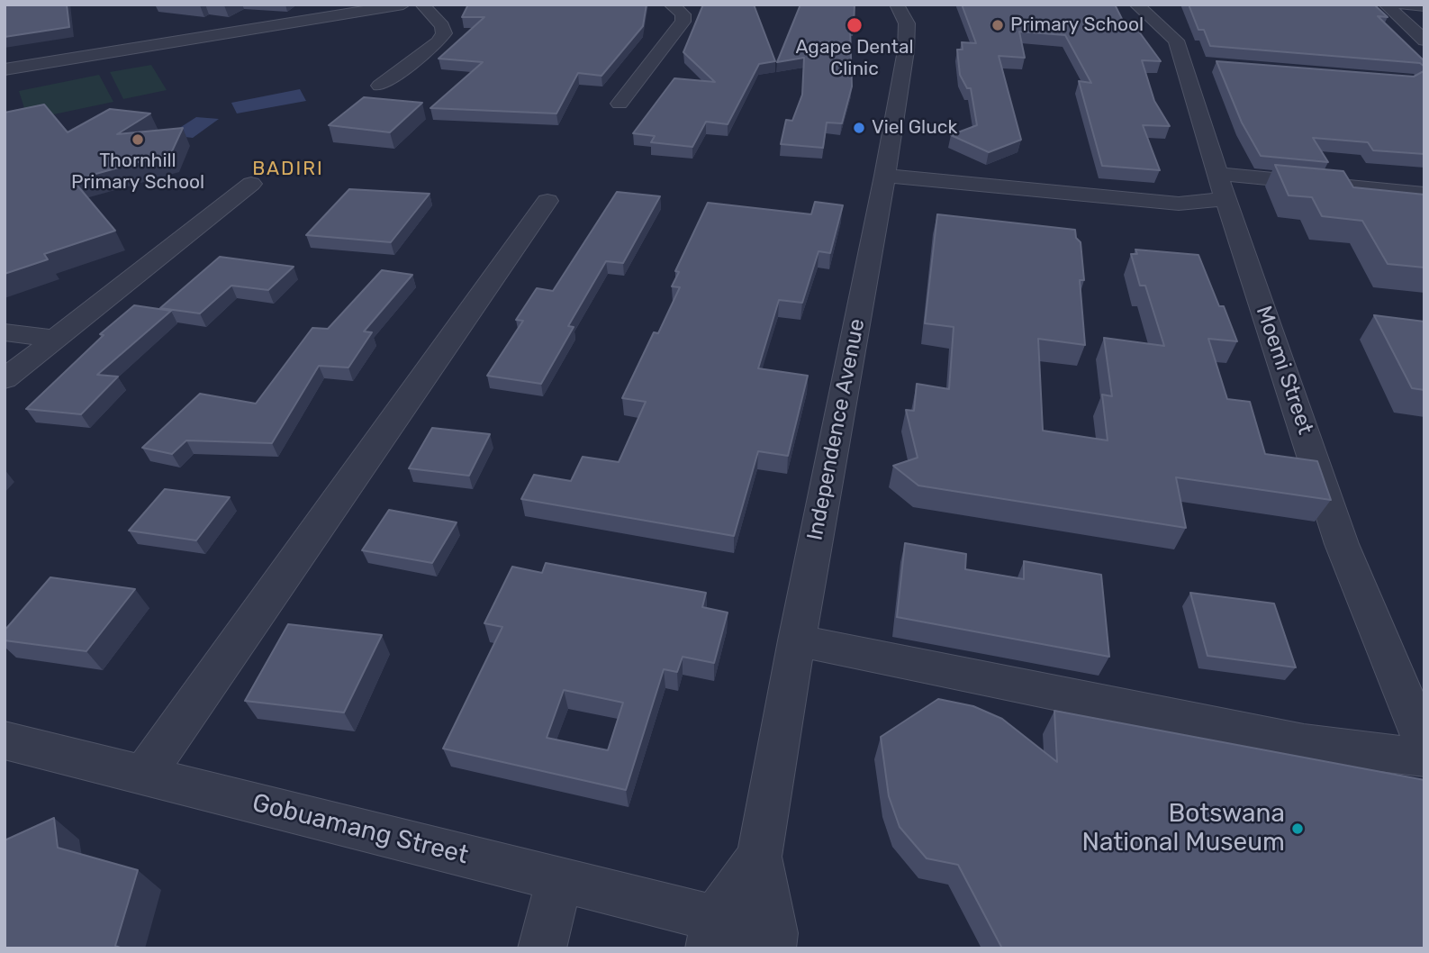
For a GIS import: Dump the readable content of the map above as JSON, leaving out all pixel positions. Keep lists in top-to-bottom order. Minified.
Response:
{"streets":{"street":["Moemi Street","Independence Avenue","Gobuamang Street"]},"districts":["BADIRI"],"places":["Agape Dental Clinic","Primary School","Viel Gluck","Thornhill Primary School","Botswana National Museum"]}
